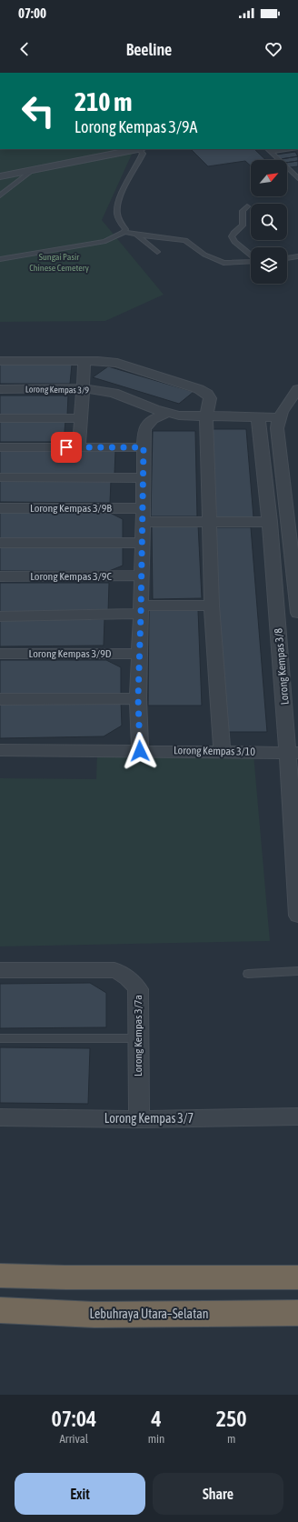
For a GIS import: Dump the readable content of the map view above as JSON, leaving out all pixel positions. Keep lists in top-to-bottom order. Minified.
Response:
{"streets":{"highway":["Lebuhraya Utara–Selatan"],"street":["Lorong Kempas 3/9","Lorong Kempas 3/9B","Lorong Kempas 3/9C","Lorong Kempas 3/9D","Lorong Kempas 3/8","Lorong Kempas 3/10","Lorong Kempas 3/7a","Lorong Kempas 3/7"]},"crossings":[["Lorong Kempas 3/9B","Lorong Kempas 3/8"],["Lorong Kempas 3/8","Lorong Kempas 3/10"],["Lorong Kempas 3/7a","Lorong Kempas 3/7"]],"parks":["Sungai Pasir Chinese Cemetery"],"north":"top right","page":{"status":"07:00","header":"Beeline","turn":["210 m","Lorong Kempas 3/9A"],"eta":["07:04","Arrival","4","min","250","m"],"buttons":["Exit","Share"]}}
